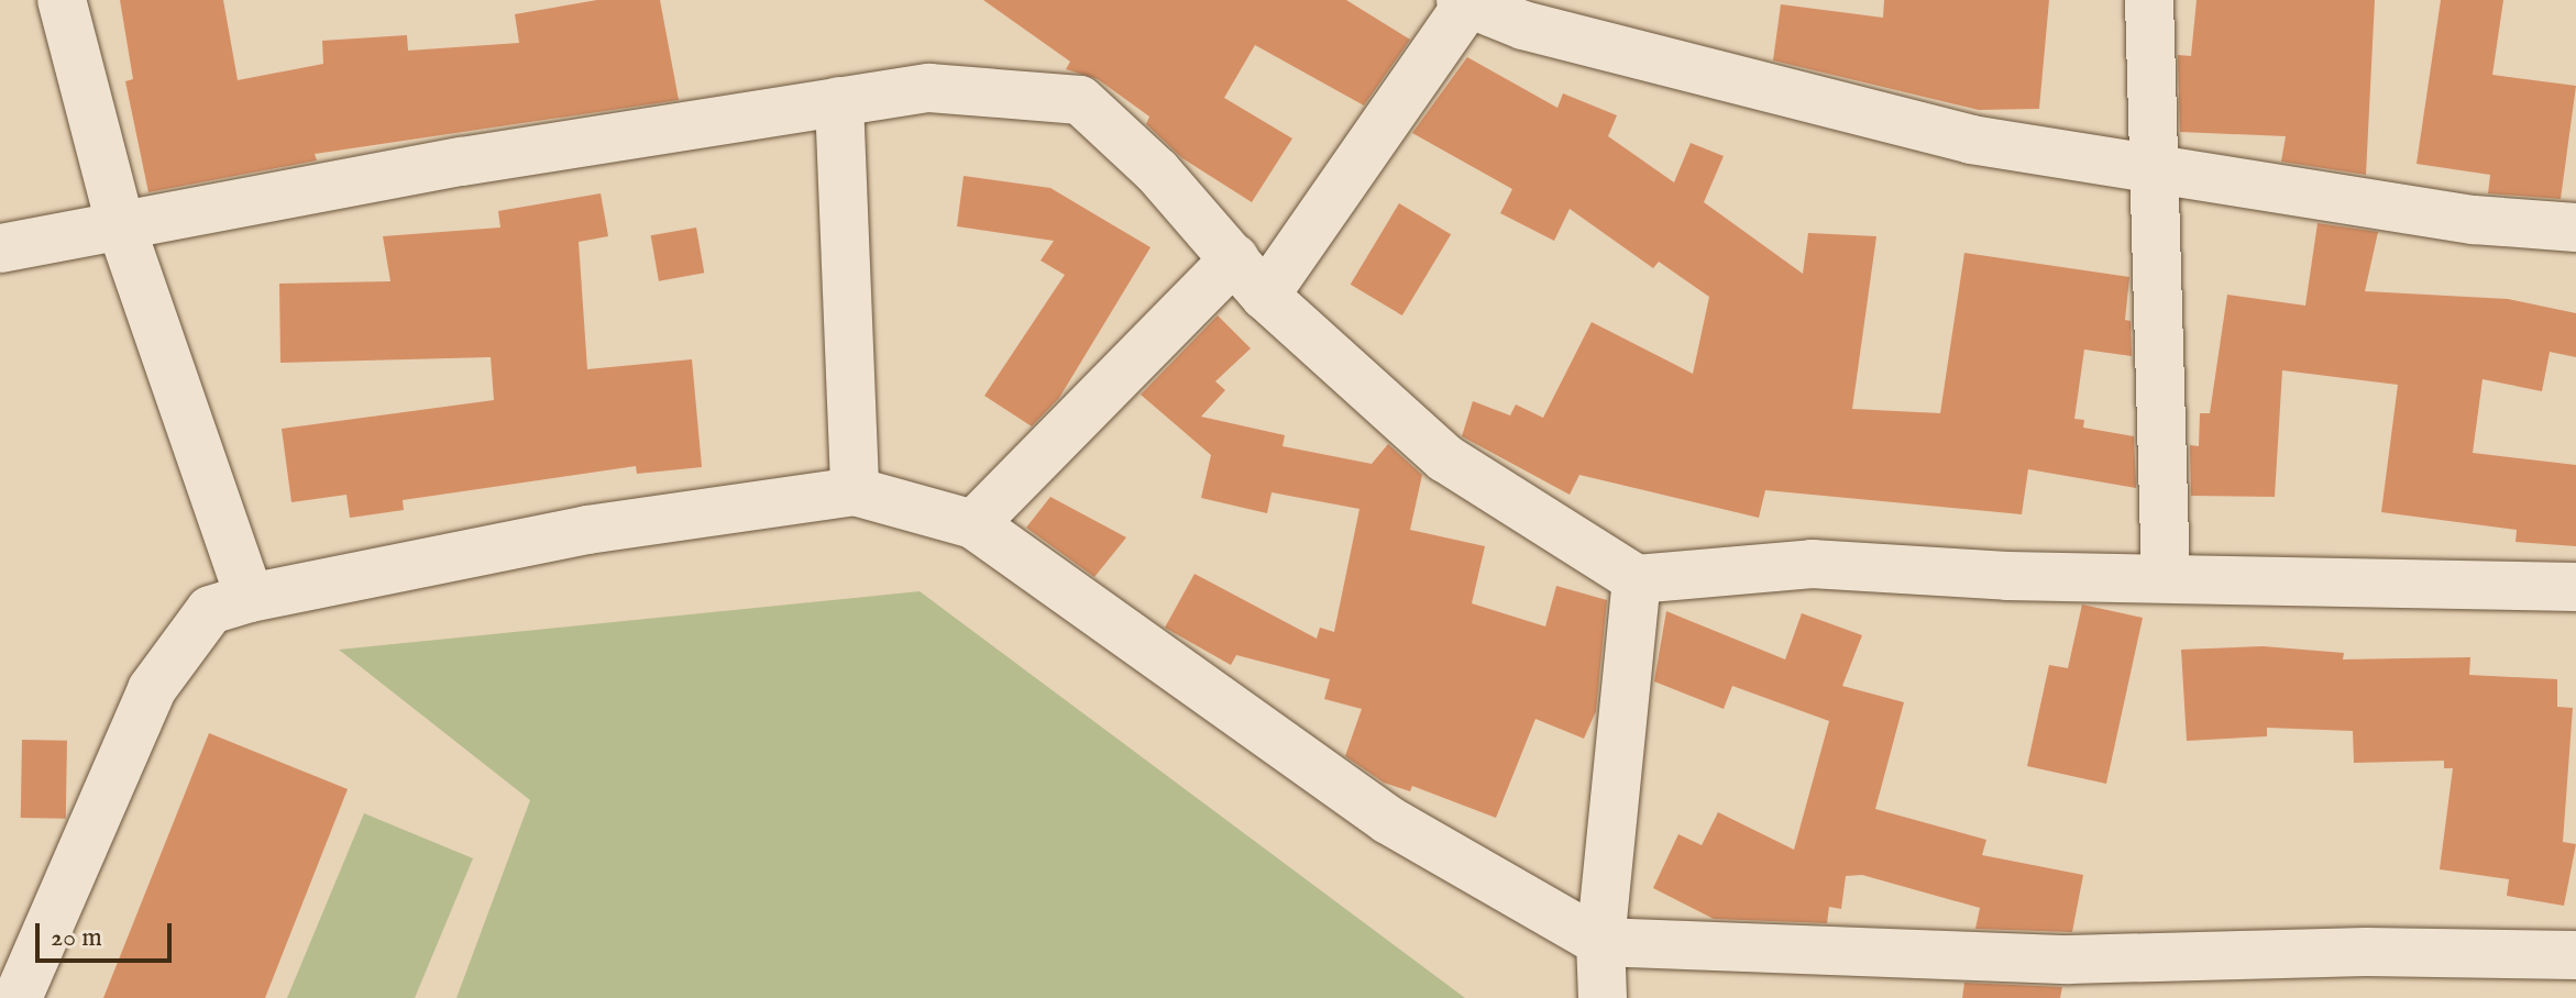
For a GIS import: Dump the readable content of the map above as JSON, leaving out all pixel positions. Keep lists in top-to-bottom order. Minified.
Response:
{"scale_bar":"20 m"}
